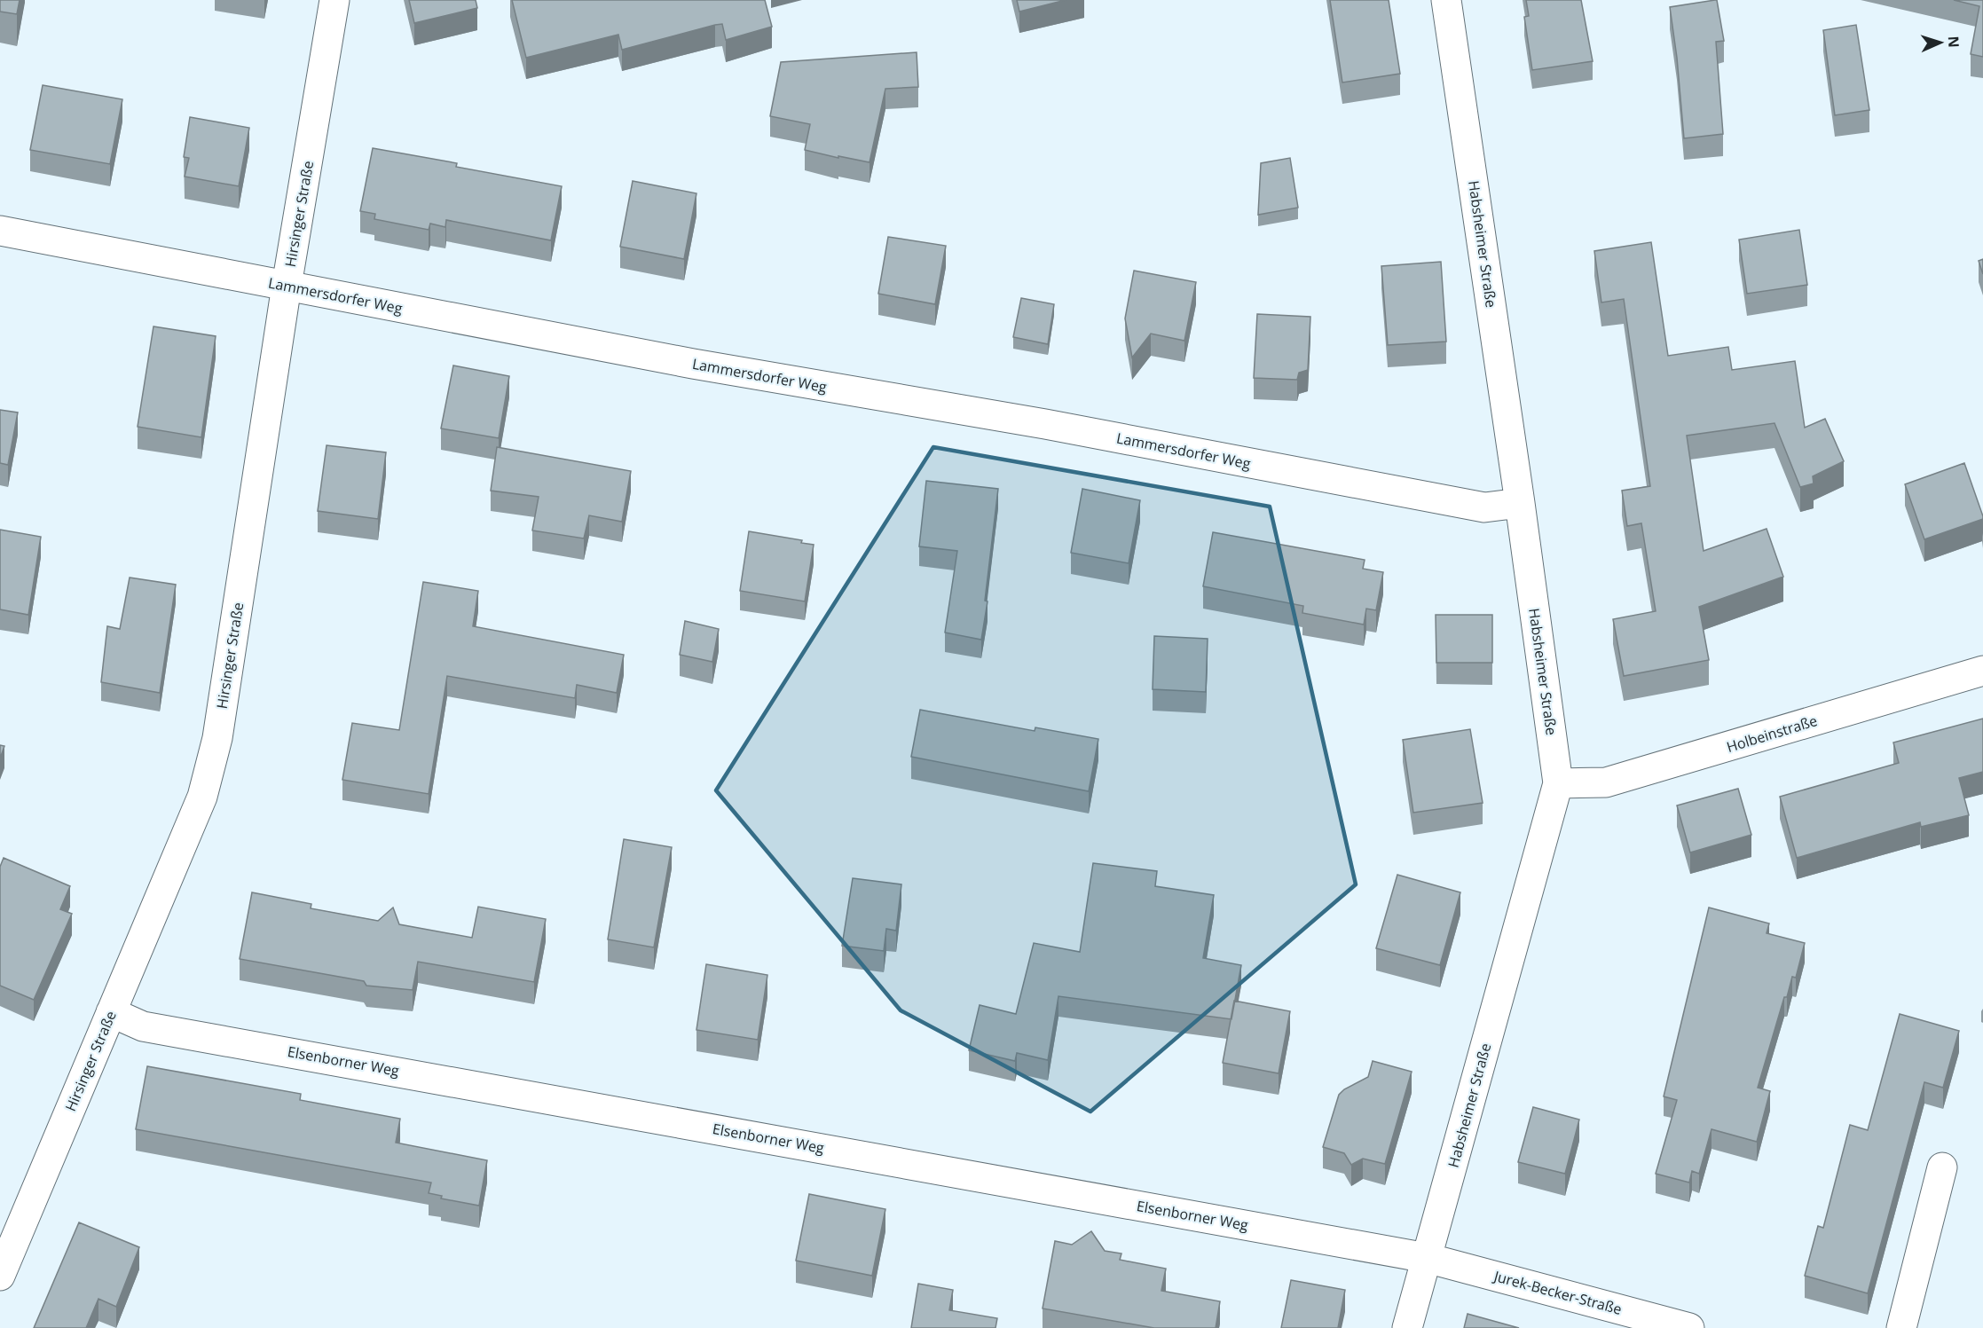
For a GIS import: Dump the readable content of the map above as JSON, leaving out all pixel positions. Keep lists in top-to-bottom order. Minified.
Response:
{"streets":{"street":["Hirsinger Straße","Habsheimer Straße","Lammersdorfer Weg","Holbeinstraße","Elsenborner Weg","Jurek-Becker-Straße"]},"crossings":[["Hirsinger Straße","Lammersdorfer Weg"],["Hirsinger Straße","Elsenborner Weg"],["Habsheimer Straße","Lammersdorfer Weg"],["Habsheimer Straße","Holbeinstraße"],["Habsheimer Straße","Elsenborner Weg"],["Habsheimer Straße","Jurek-Becker-Straße"],["Elsenborner Weg","Jurek-Becker-Straße"]],"north":"right"}
